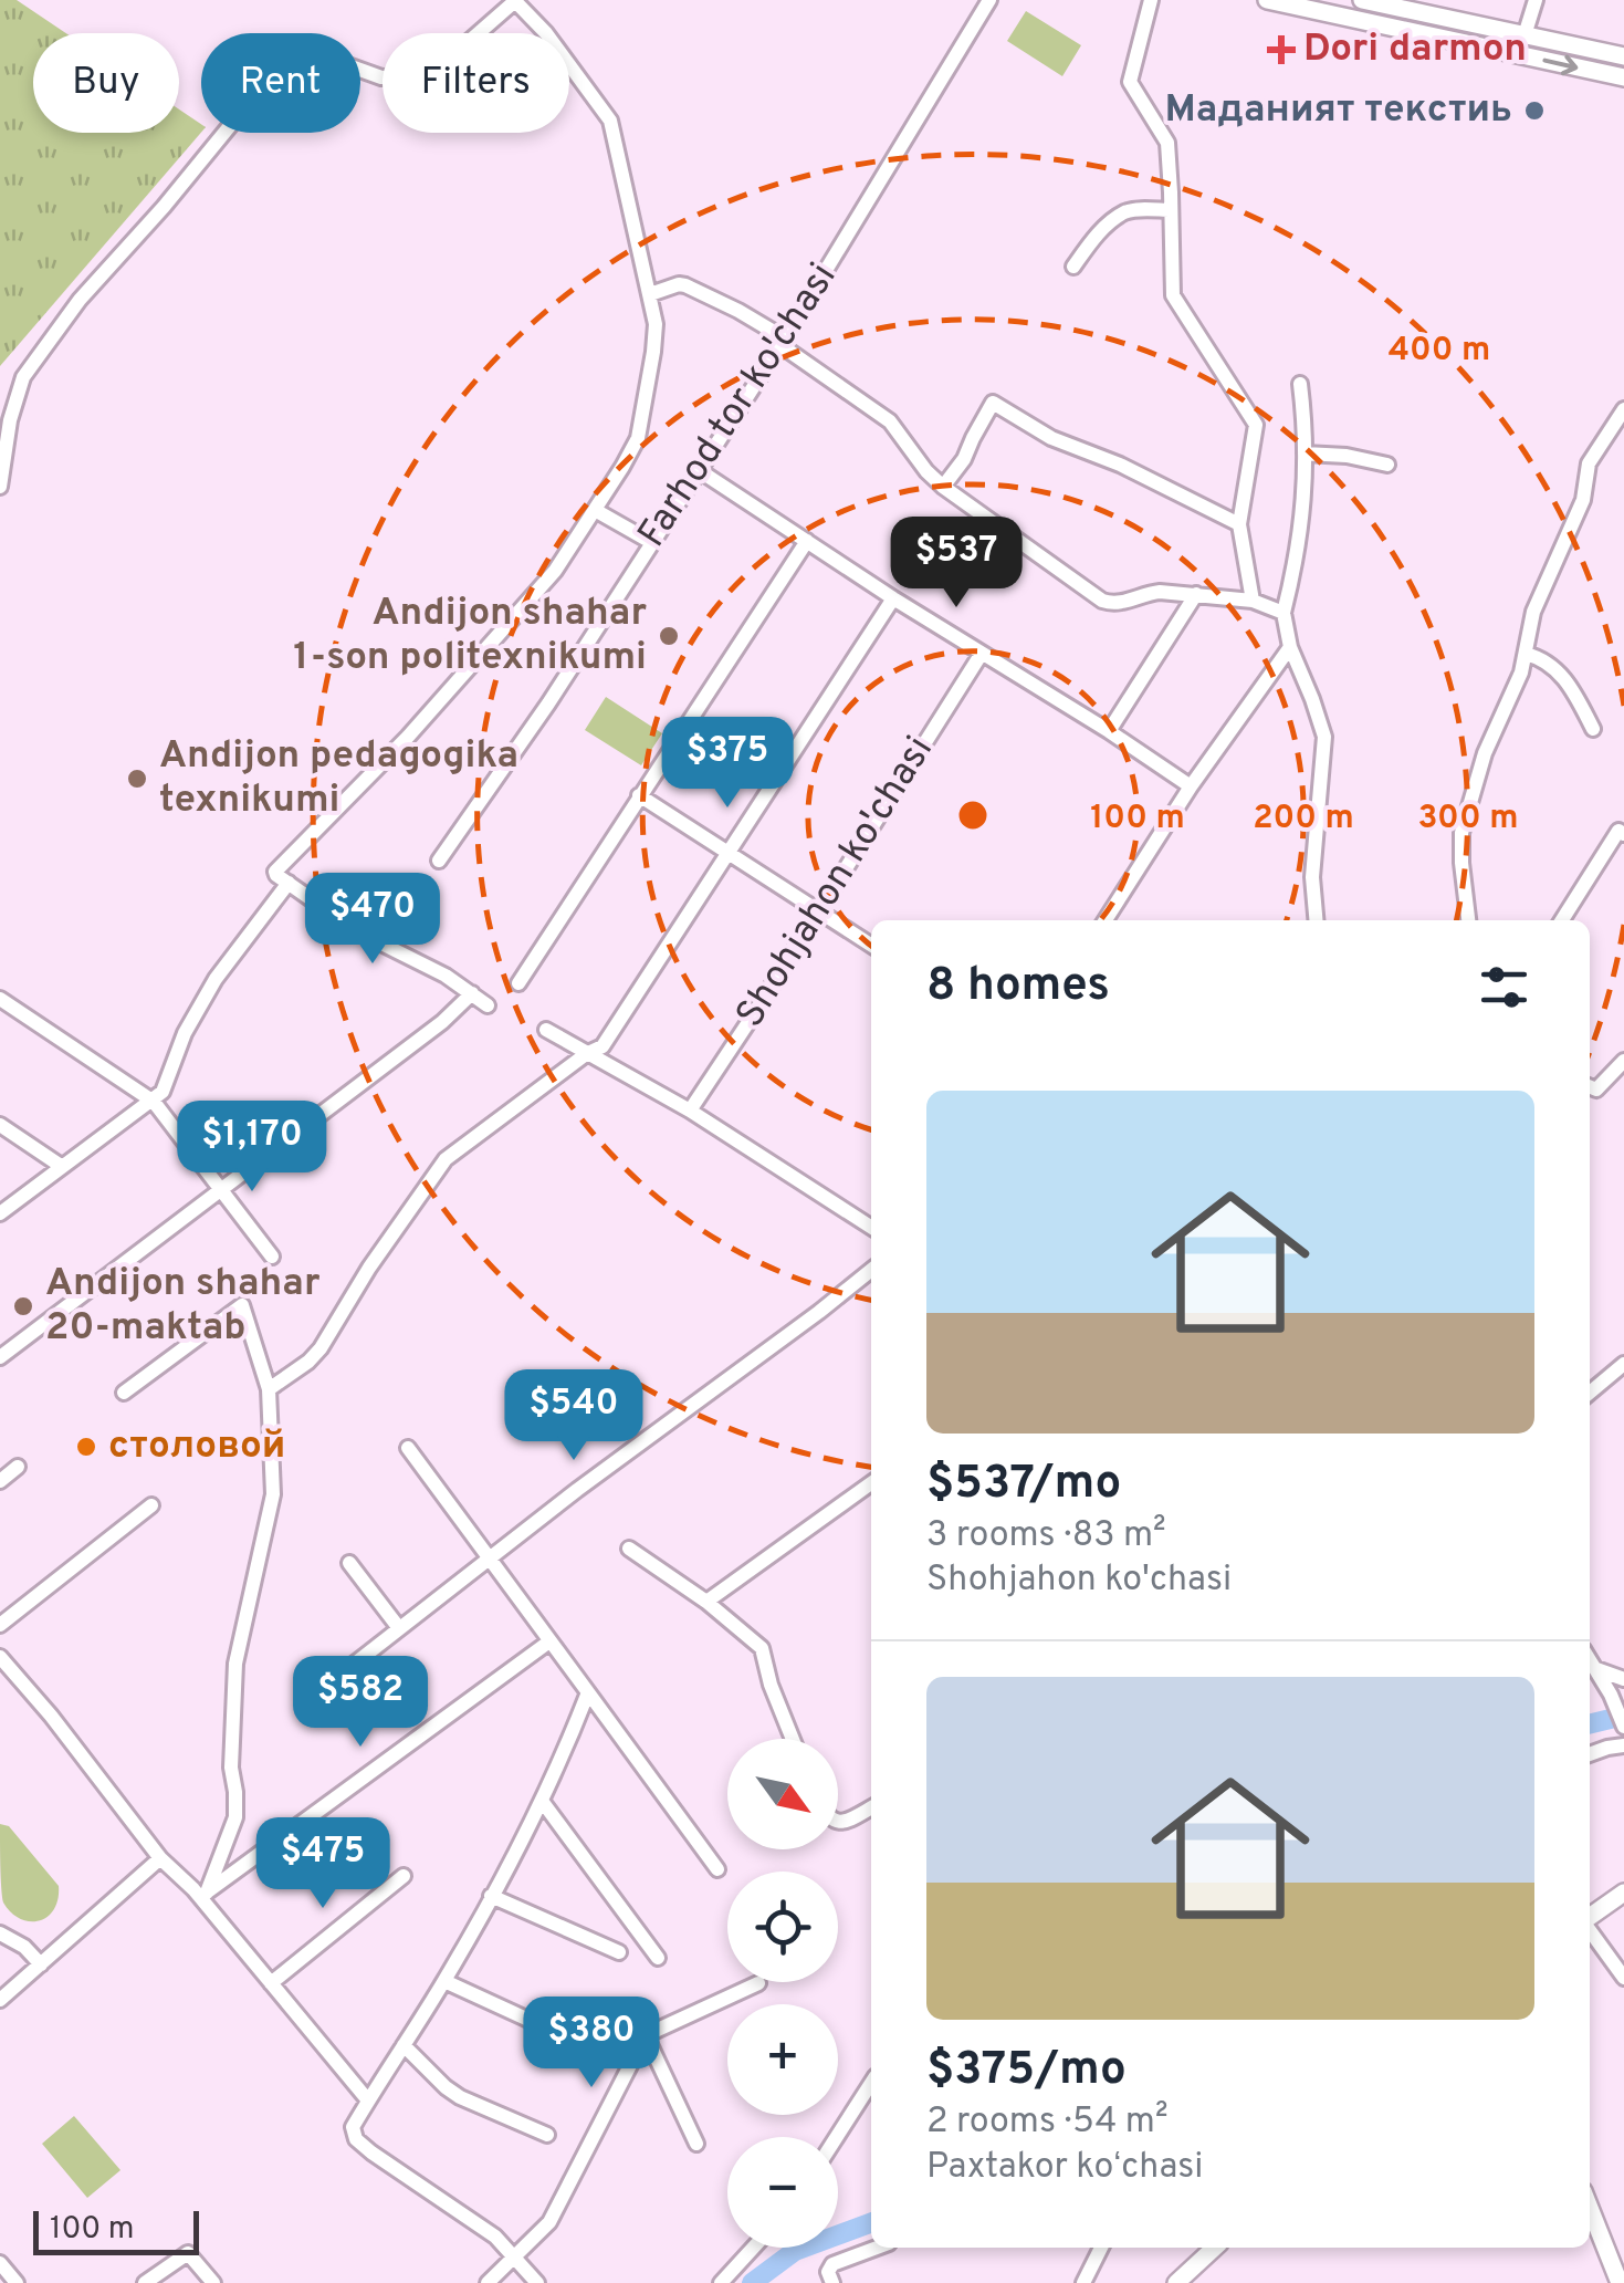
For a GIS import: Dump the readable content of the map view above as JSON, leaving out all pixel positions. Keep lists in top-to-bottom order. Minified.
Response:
{"streets":{"street":["Farhod tor ko'chasi","Shohjahon ko'chasi"]},"places":{"health":["Dori darmon"],"other":["Маданият текстиь","Andijon shahar 1-son politexnikumi","Andijon pedagogika texnikumi","Andijon shahar 20-maktab","столовой"]},"scale_bar":"100 m","north":"bottom right","page":{"chip":["Buy","Rent","Filters"],"price":["$537","$375","$470","$1,170","$540","$582","$475","$380"],"heading":"8 homes","list":[{"name":"$537/mo","note":"3 rooms · 83 m² · Shohjahon ko'chasi"},{"name":"$375/mo","note":"2 rooms · 54 m² · Paxtakor koʻchasi"}],"map_buttons":["+","−"],"scale":"100 m"},"rings":["400 m","100 m","200 m","300 m"]}
